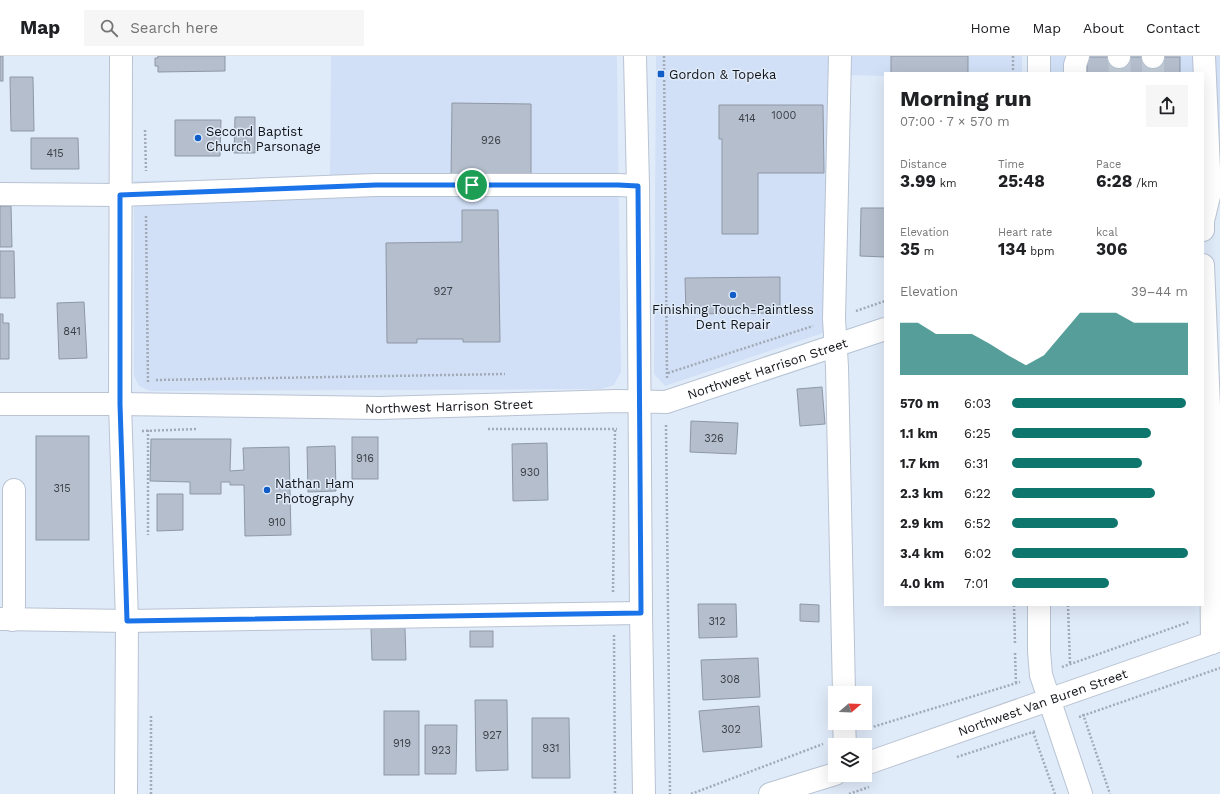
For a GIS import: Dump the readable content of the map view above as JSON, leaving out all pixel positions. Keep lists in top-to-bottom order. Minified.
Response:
{"streets":{"street":["Northwest Harrison Street","Northwest Van Buren Street"]},"places":{"transit":["Gordon & Topeka"],"other":["Second Baptist Church Parsonage","Finishing Touch-Paintless Dent Repair","Nathan Ham Photography"]},"house_numbers":["1000","414","926","415","927","841","326","916","930","315","910","312","308","302","927","919","931","923"],"north":"right","page":{"header":"Map","search":"Search here","nav":["Home","Map","About","Contact"],"heading":["Morning run","07:00 · 7 × 570 m"],"stats":[["Distance","3.99 km"],["Time","25:48"],["Pace","6:28 /km"],["Elevation","35 m"],["Heart rate","134 bpm"],["kcal","306"]],"chart":["Elevation","39–44 m"],"list":[{"name":"570 m","note":"6:03"},{"name":"1.1 km","note":"6:25"},{"name":"1.7 km","note":"6:31"},{"name":"2.3 km","note":"6:22"},{"name":"2.9 km","note":"6:52"},{"name":"3.4 km","note":"6:02"},{"name":"4.0 km","note":"7:01"}]}}
